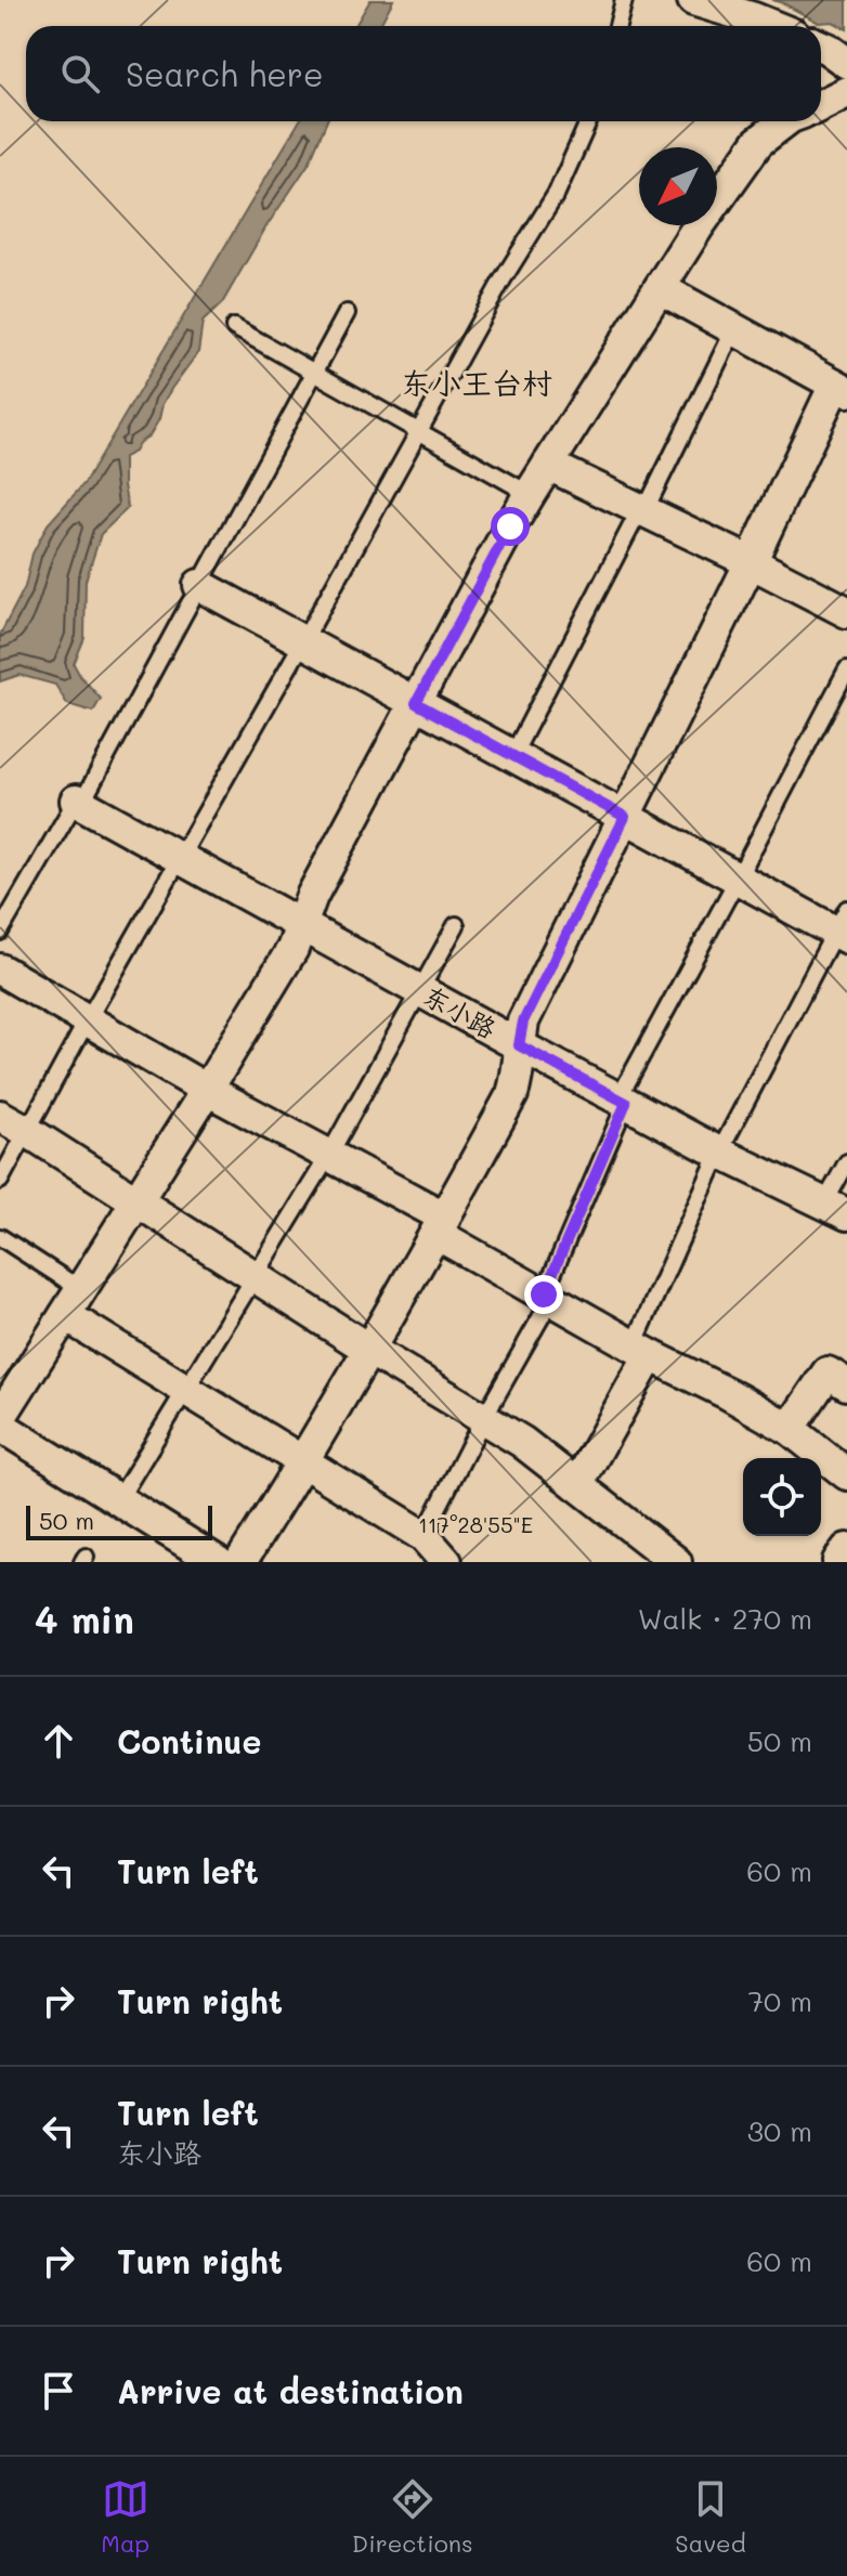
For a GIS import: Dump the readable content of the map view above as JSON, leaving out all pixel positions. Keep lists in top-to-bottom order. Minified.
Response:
{"streets":{"street":["东小路"]},"districts":["东小王台村"],"scale_bar":"50 m","north":"bottom left","page":{"search":"Search here","scale":"50 m","heading":["4 min","Walk · 270 m"],"list":[["Continue","50 m"],["Turn left","60 m"],["Turn right","70 m"],["Turn left","东小路","30 m"],["Turn right","60 m"],"Arrive at destination"],"nav":["Map","Directions","Saved"]},"coordinates":["117°28'55\"E"]}
